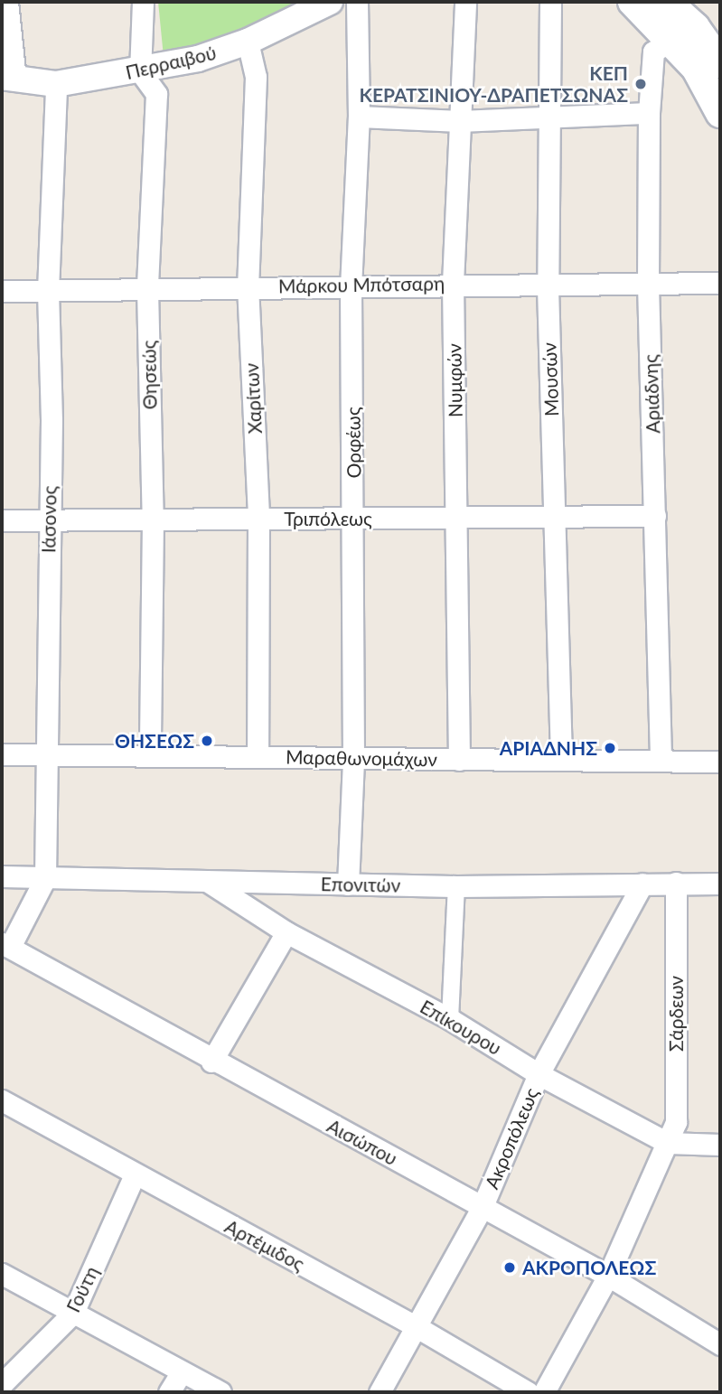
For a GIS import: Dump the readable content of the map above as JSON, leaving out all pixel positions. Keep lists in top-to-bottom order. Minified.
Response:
{"streets":{"street":["Περραιβού","Μάρκου Μπότσαρη","Θησεώς","Μουσών","Νυμφών","Αριάδνης","Χαρίτων","Ορφέως","Τριπόλεως","Ιάσονος","Μαραθωνομάχων","Επονιτών","Σάρδεων","Επίκουρου","Ακροπόλεως","Αισώπου","Αρτέμιδος","Γούτη"]},"crossings":[["Περραιβού","Θησεώς"],["Περραιβού","Χαρίτων"],["Περραιβού","Ιάσονος"],["Μάρκου Μπότσαρη","Θησεώς"],["Μάρκου Μπότσαρη","Μουσών"],["Μάρκου Μπότσαρη","Νυμφών"],["Μάρκου Μπότσαρη","Αριάδνης"],["Μάρκου Μπότσαρη","Χαρίτων"],["Μάρκου Μπότσαρη","Ορφέως"],["Μάρκου Μπότσαρη","Ιάσονος"],["Θησεώς","Τριπόλεως"],["Θησεώς","Μαραθωνομάχων"],["Μουσών","Τριπόλεως"],["Μουσών","Μαραθωνομάχων"],["Νυμφών","Τριπόλεως"],["Νυμφών","Μαραθωνομάχων"],["Αριάδνης","Τριπόλεως"],["Αριάδνης","Μαραθωνομάχων"],["Χαρίτων","Τριπόλεως"],["Χαρίτων","Μαραθωνομάχων"],["Ορφέως","Τριπόλεως"],["Ορφέως","Μαραθωνομάχων"],["Ορφέως","Επονιτών"],["Τριπόλεως","Ιάσονος"],["Ιάσονος","Μαραθωνομάχων"],["Ιάσονος","Επονιτών"],["Ιάσονος","Αισώπου"],["Επονιτών","Σάρδεων"],["Επονιτών","Επίκουρου"],["Επονιτών","Ακροπόλεως"],["Σάρδεων","Επίκουρου"],["Σάρδεων","Αισώπου"],["Επίκουρου","Ακροπόλεως"],["Ακροπόλεως","Αισώπου"],["Ακροπόλεως","Αρτέμιδος"],["Αρτέμιδος","Γούτη"]],"places":["ΚΕΠ ΚΕΡΑΤΣΙΝΙΟΥ-ΔΡΑΠΕΤΣΩΝΑΣ","ΘΗΣΕΩΣ","ΑΡΙΑΔΝΗΣ","ΑΚΡΟΠΟΛΕΩΣ"]}
